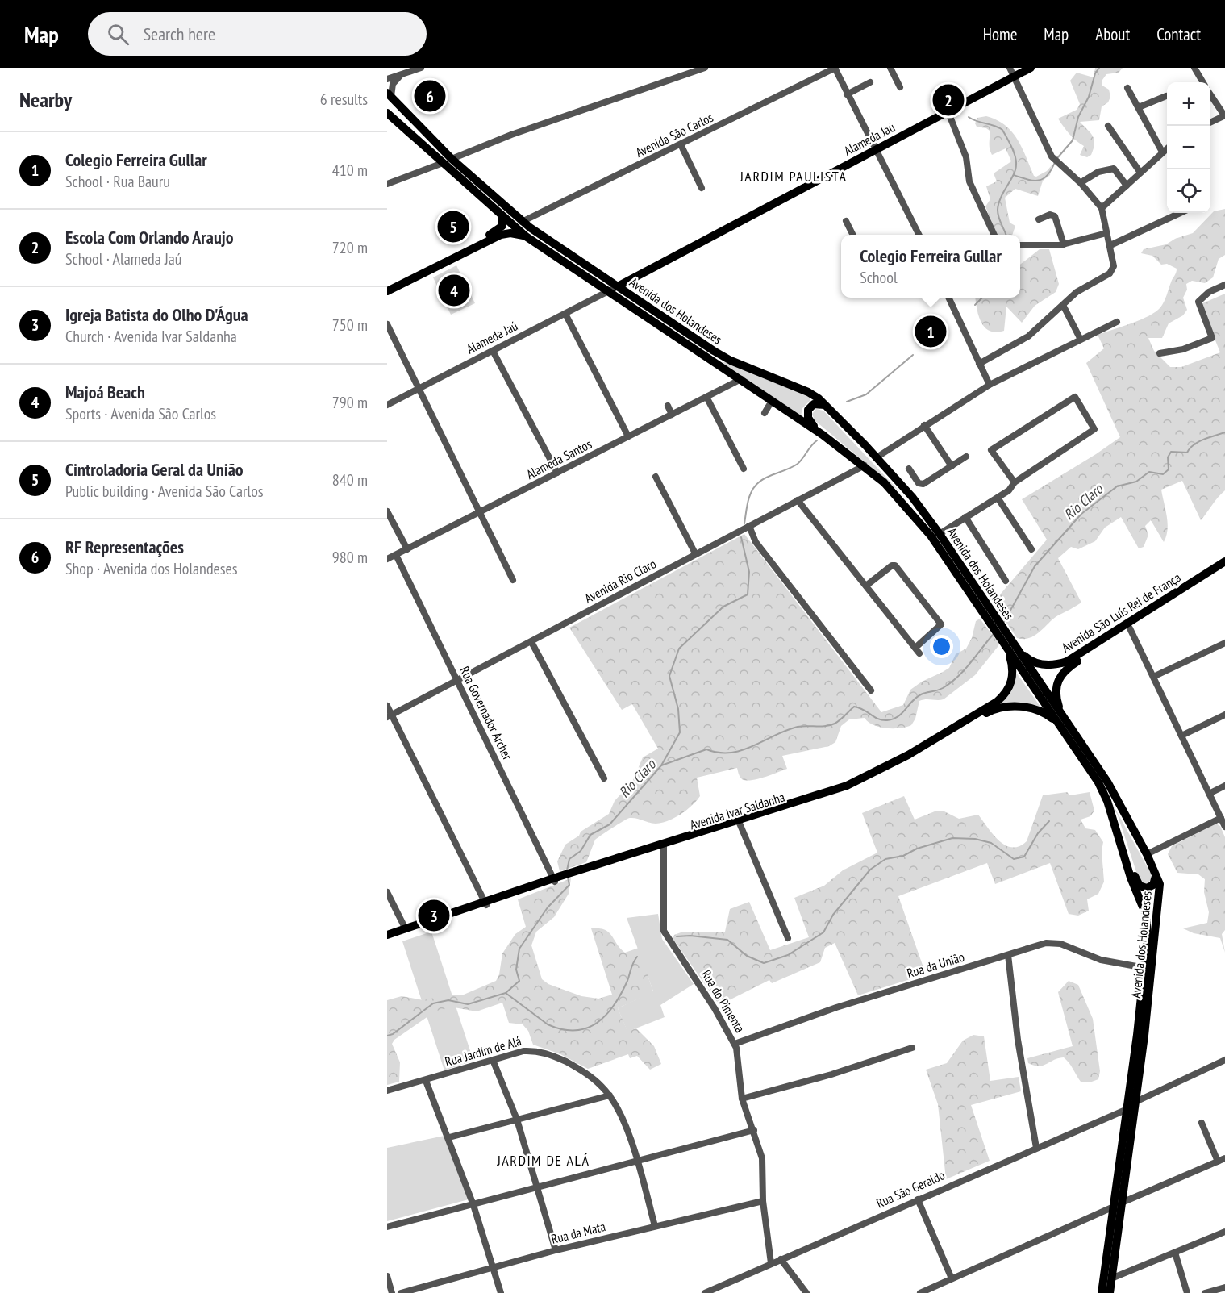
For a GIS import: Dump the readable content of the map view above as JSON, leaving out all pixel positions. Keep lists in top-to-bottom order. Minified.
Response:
{"streets":{"main road":["Alameda Jaú","Avenida dos Holandeses","Avenida São Luís Rei de França","Avenida Ivar Saldanha"],"street":["Avenida São Carlos","Alameda Santos","Avenida Rio Claro","Rua Governador Archer","Rua da União","Rua do Pimenta","Rua Jardim de Alá","Rua São Geraldo","Rua da Mata"]},"crossings":[["Avenida São Carlos","Avenida dos Holandeses"],["Alameda Jaú","Avenida dos Holandeses"],["Avenida dos Holandeses","Alameda Santos"],["Avenida dos Holandeses","Avenida Rio Claro"],["Avenida dos Holandeses","Avenida São Luís Rei de França"],["Avenida dos Holandeses","Avenida Ivar Saldanha"],["Avenida dos Holandeses","Rua da União"],["Avenida dos Holandeses","Rua São Geraldo"],["Alameda Santos","Rua Governador Archer"],["Avenida Rio Claro","Rua Governador Archer"],["Avenida São Luís Rei de França","Avenida Ivar Saldanha"],["Rua Governador Archer","Avenida Ivar Saldanha"],["Avenida Ivar Saldanha","Rua do Pimenta"],["Rua da União","Rua do Pimenta"],["Rua do Pimenta","Rua São Geraldo"],["Rua do Pimenta","Rua da Mata"],["Rua Jardim de Alá","Rua da Mata"]],"districts":["JARDIM PAULISTA","JARDIM DE ALÁ"],"water":["Rio Claro"],"page":{"header":"Map","search":"Search here","nav":["Home","Map","About","Contact"],"heading":["Nearby","6 results"],"pins":["6","2","5","4","1","3"],"map_buttons":["+","−"],"list":[{"mark":"1","name":"Colegio Ferreira Gullar","note":"School · Rua Bauru","value":"410 m"},{"mark":"2","name":"Escola Com Orlando Araujo","note":"School · Alameda Jaú","value":"720 m"},{"mark":"3","name":"Igreja Batista do Olho D'Água","note":"Church · Avenida Ivar Saldanha","value":"750 m"},{"mark":"4","name":"Majoá Beach","note":"Sports · Avenida São Carlos","value":"790 m"},{"mark":"5","name":"Cintroladoria Geral da União","note":"Public building · Avenida São Carlos","value":"840 m"},{"mark":"6","name":"RF Representações","note":"Shop · Avenida dos Holandeses","value":"980 m"}],"popup":["Colegio Ferreira Gullar","School"]}}
